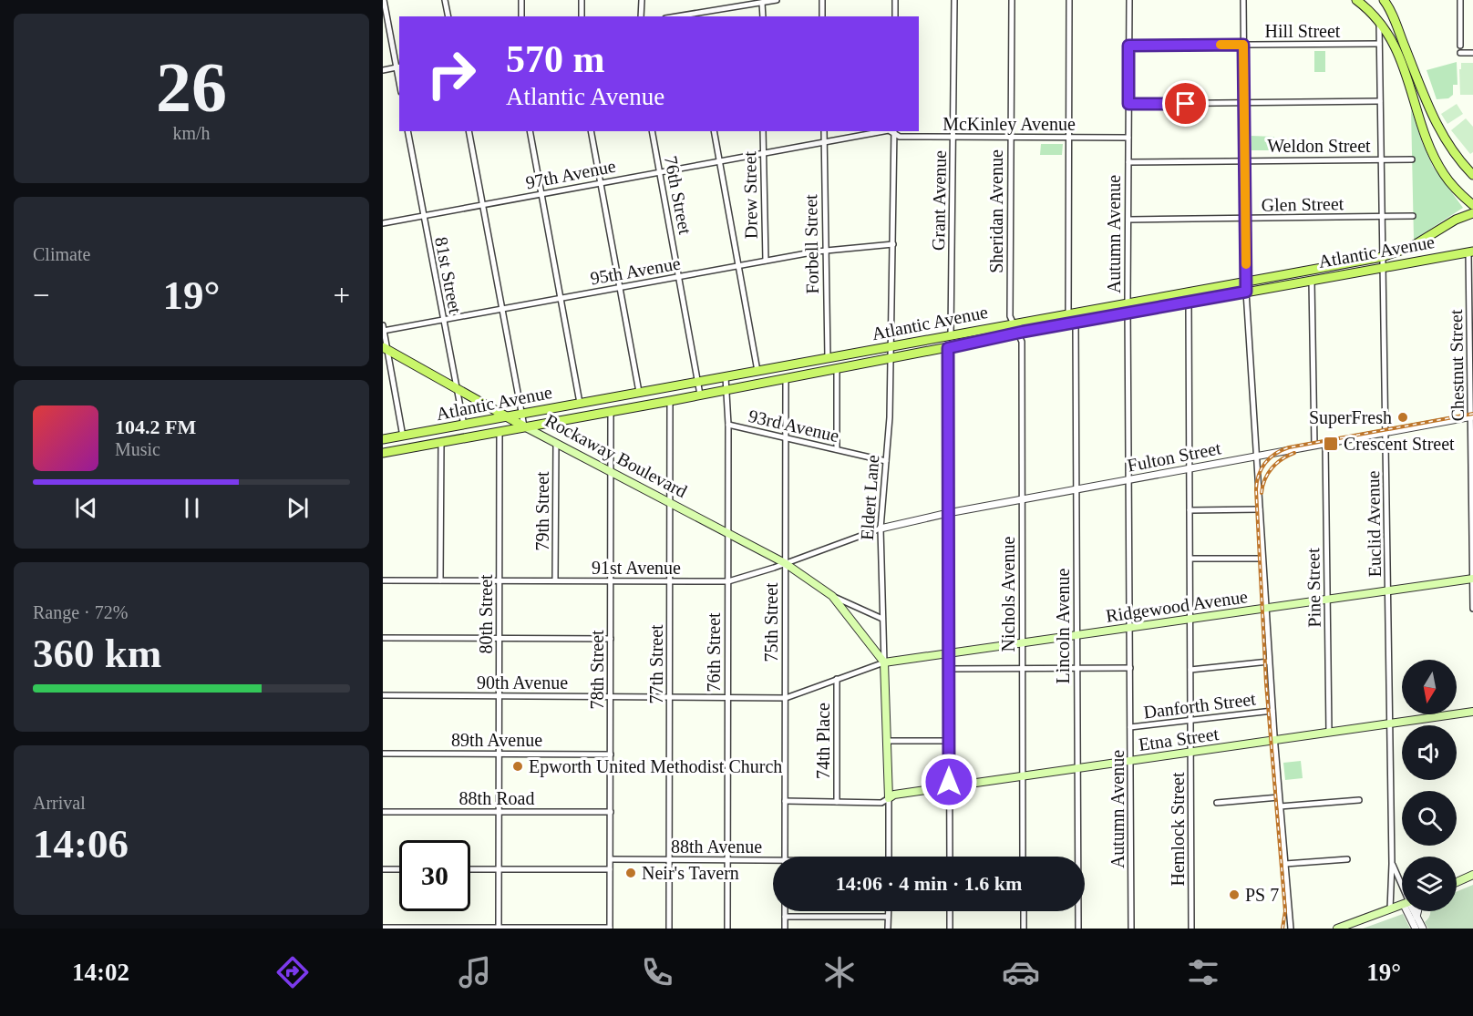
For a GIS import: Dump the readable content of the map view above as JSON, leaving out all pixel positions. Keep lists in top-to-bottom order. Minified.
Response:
{"streets":{"main road":["Atlantic Avenue","Rockaway Boulevard","Eldert Lane","Ridgewood Avenue","Etna Street"],"street":["Hill Street","McKinley Avenue","Weldon Street","97th Avenue","76th Street","Drew Street","Grant Avenue","Glen Street","Sheridan Avenue","Autumn Avenue","Forbell Street","95th Avenue","81st Street","Chestnut Street","93rd Avenue","Fulton Street","79th Street","Euclid Avenue","91st Avenue","Pine Street","Nichols Avenue","80th Street","75th Street","Lincoln Avenue","77th Street","78th Street","90th Avenue","Danforth Street","89th Avenue","74th Place","88th Road","Hemlock Street","88th Avenue"]},"crossings":[["Hill Street","Autumn Avenue"],["Hill Street","Euclid Avenue"],["McKinley Avenue","97th Avenue"],["McKinley Avenue","Drew Street"],["McKinley Avenue","Grant Avenue"],["McKinley Avenue","Sheridan Avenue"],["McKinley Avenue","Autumn Avenue"],["McKinley Avenue","Forbell Street"],["McKinley Avenue","Eldert Lane"],["Weldon Street","Autumn Avenue"],["Weldon Street","Euclid Avenue"],["97th Avenue","76th Street"],["97th Avenue","Drew Street"],["97th Avenue","81st Street"],["76th Street","Atlantic Avenue"],["76th Street","95th Avenue"],["76th Street","93rd Avenue"],["76th Street","Rockaway Boulevard"],["76th Street","91st Avenue"],["76th Street","90th Avenue"],["76th Street","88th Avenue"],["Drew Street","95th Avenue"],["Grant Avenue","Atlantic Avenue"],["Glen Street","Autumn Avenue"],["Glen Street","Euclid Avenue"],["Sheridan Avenue","Atlantic Avenue"],["Sheridan Avenue","Nichols Avenue"],["Autumn Avenue","Atlantic Avenue"],["Autumn Avenue","Fulton Street"],["Autumn Avenue","Ridgewood Avenue"],["Autumn Avenue","Danforth Street"],["Autumn Avenue","Etna Street"],["Forbell Street","Atlantic Avenue"],["Forbell Street","95th Avenue"],["Atlantic Avenue","81st Street"],["Atlantic Avenue","Chestnut Street"],["Atlantic Avenue","Rockaway Boulevard"],["Atlantic Avenue","Eldert Lane"],["Atlantic Avenue","Euclid Avenue"],["Atlantic Avenue","Nichols Avenue"],["Atlantic Avenue","80th Street"],["Atlantic Avenue","75th Street"],["Atlantic Avenue","Lincoln Avenue"],["Atlantic Avenue","77th Street"],["Atlantic Avenue","78th Street"],["Atlantic Avenue","Hemlock Street"],["95th Avenue","81st Street"],["95th Avenue","Eldert Lane"],["81st Street","Rockaway Boulevard"],["Chestnut Street","Fulton Street"],["Chestnut Street","Ridgewood Avenue"],["93rd Avenue","Eldert Lane"],["93rd Avenue","75th Street"],["Rockaway Boulevard","Eldert Lane"],["Rockaway Boulevard","79th Street"],["Rockaway Boulevard","91st Avenue"],["Rockaway Boulevard","Ridgewood Avenue"],["Rockaway Boulevard","75th Street"],["Rockaway Boulevard","77th Street"],["Rockaway Boulevard","78th Street"],["Rockaway Boulevard","90th Avenue"],["Fulton Street","Eldert Lane"],["Fulton Street","Euclid Avenue"],["Fulton Street","91st Avenue"],["Fulton Street","Pine Street"],["Fulton Street","Nichols Avenue"],["Fulton Street","Lincoln Avenue"],["Fulton Street","Hemlock Street"],["Eldert Lane","91st Avenue"],["Eldert Lane","Ridgewood Avenue"],["Eldert Lane","90th Avenue"],["Eldert Lane","Etna Street"],["79th Street","91st Avenue"],["Euclid Avenue","Ridgewood Avenue"],["Euclid Avenue","Etna Street"],["91st Avenue","80th Street"],["91st Avenue","75th Street"],["91st Avenue","77th Street"],["91st Avenue","78th Street"],["Pine Street","Ridgewood Avenue"],["Pine Street","Etna Street"],["Nichols Avenue","Ridgewood Avenue"],["Nichols Avenue","Etna Street"],["Ridgewood Avenue","Lincoln Avenue"],["Ridgewood Avenue","90th Avenue"],["Ridgewood Avenue","Hemlock Street"],["80th Street","90th Avenue"],["80th Street","89th Avenue"],["80th Street","88th Road"],["75th Street","90th Avenue"],["Lincoln Avenue","Etna Street"],["77th Street","90th Avenue"],["77th Street","88th Avenue"],["78th Street","90th Avenue"],["78th Street","89th Avenue"],["78th Street","88th Road"],["78th Street","88th Avenue"],["90th Avenue","74th Place"],["Danforth Street","Hemlock Street"],["Etna Street","Hemlock Street"]],"places":{"other":["SuperFresh","Epworth United Methodist Church","Neir's Tavern","PS 7"],"transit":["Crescent Street"]},"north":"bottom","page":{"tile":[["26","km/h"],"Climate",["Range · 72%","360 km"],["Arrival","14:06"]],"turn":["570 m","Atlantic Avenue"],"heat":["−","19°","+"],"song":["104.2 FM","Music"],"limit":"30","trip":"14:06 · 4 min · 1.6 km","tabs":["14:02","19°"]}}
